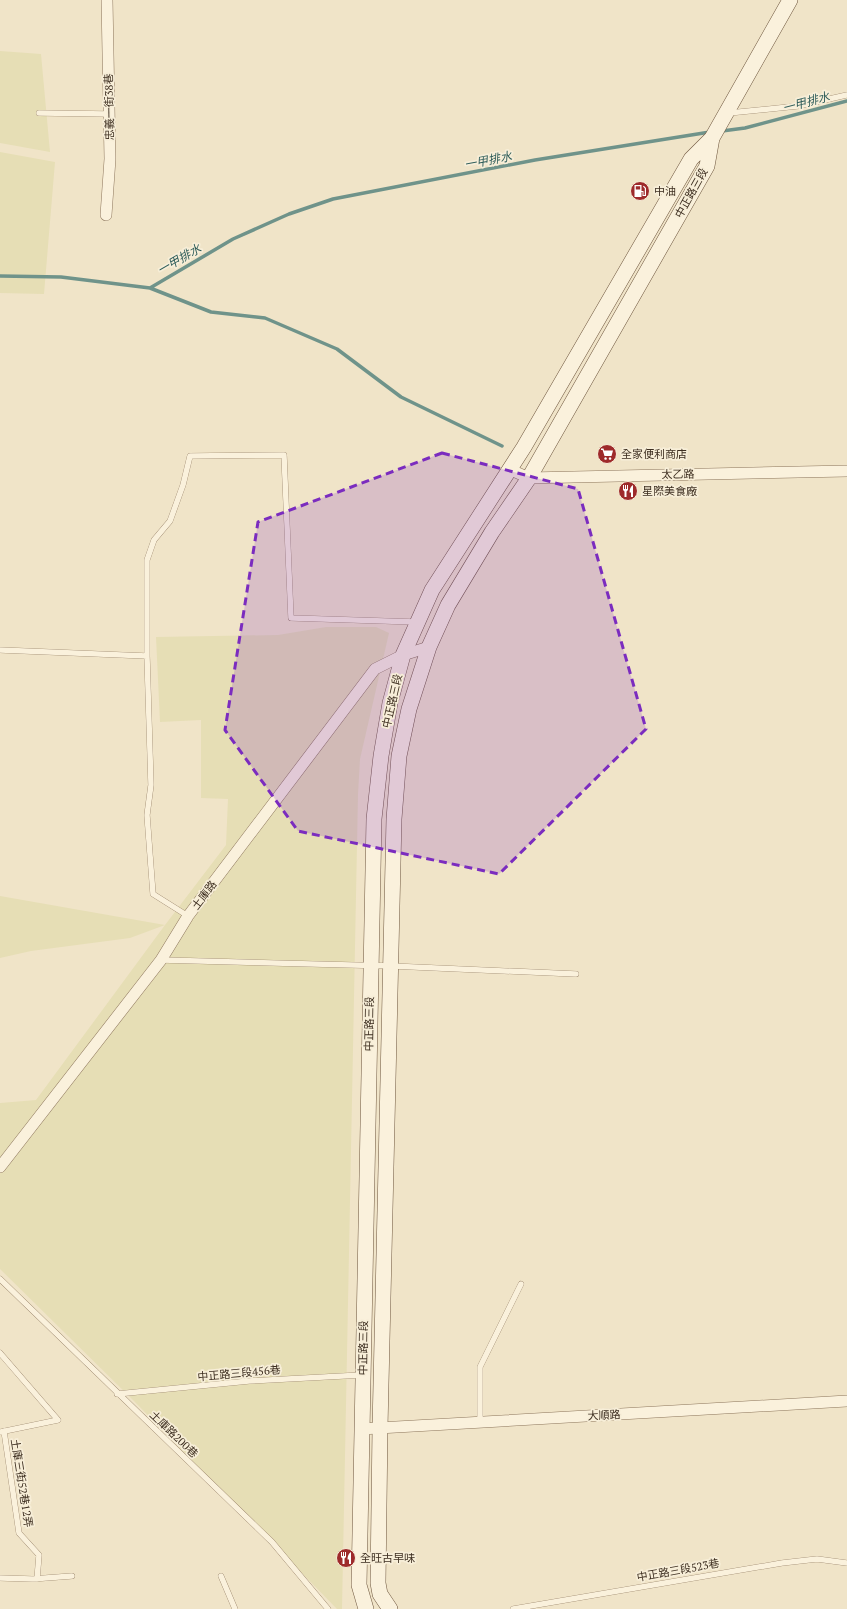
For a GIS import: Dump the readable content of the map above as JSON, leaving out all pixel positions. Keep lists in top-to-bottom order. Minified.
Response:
{"streets":{"main road":["中正路三段"],"street":["忠義一街38巷","太乙路","土庫路","大順路"],"lane":["中正路三段456巷","土庫路200巷","土庫三街52巷12弄","中正路三段523巷"]},"crossings":[["中正路三段","太乙路"],["中正路三段","土庫路"],["中正路三段","中正路三段456巷"],["中正路三段","大順路"],["中正路三段456巷","土庫路200巷"]],"water":["一甲排水"],"places":{"fuel station":["中油"],"supermarket":["全家便利商店"],"restaurant":["星際美食廠","全旺古早味"]}}
